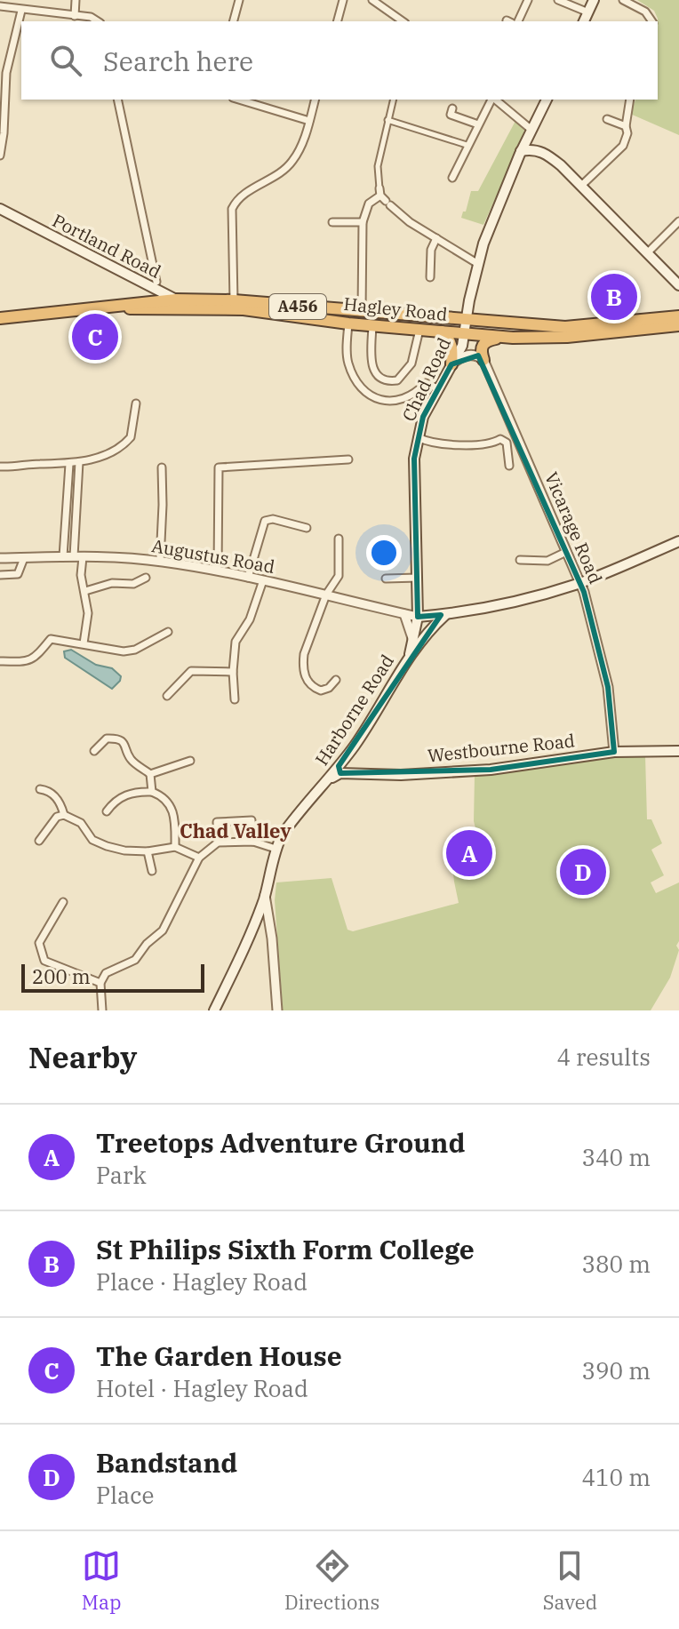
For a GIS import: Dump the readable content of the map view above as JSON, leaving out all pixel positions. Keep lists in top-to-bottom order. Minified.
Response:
{"streets":{"highway":["A456","Hagley Road"],"main road":["Portland Road","Chad Road","Harborne Road","Westbourne Road"],"street":["Vicarage Road","Augustus Road"]},"crossings":[["Portland Road","Hagley Road"],["Hagley Road","Chad Road"],["Chad Road","Augustus Road"],["Chad Road","Harborne Road"],["Vicarage Road","Westbourne Road"],["Augustus Road","Harborne Road"],["Harborne Road","Westbourne Road"]],"districts":["Chad Valley"],"scale_bar":"200 m","page":{"search":"Search here","pins":["B","C","A","D"],"scale":"200 m","heading":["Nearby","4 results"],"list":[{"mark":"A","name":"Treetops Adventure Ground","note":"Park","value":"340 m"},{"mark":"B","name":"St Philips Sixth Form College","note":"Place · Hagley Road","value":"380 m"},{"mark":"C","name":"The Garden House","note":"Hotel · Hagley Road","value":"390 m"},{"mark":"D","name":"Bandstand","note":"Place","value":"410 m"}],"nav":["Map","Directions","Saved"]}}
